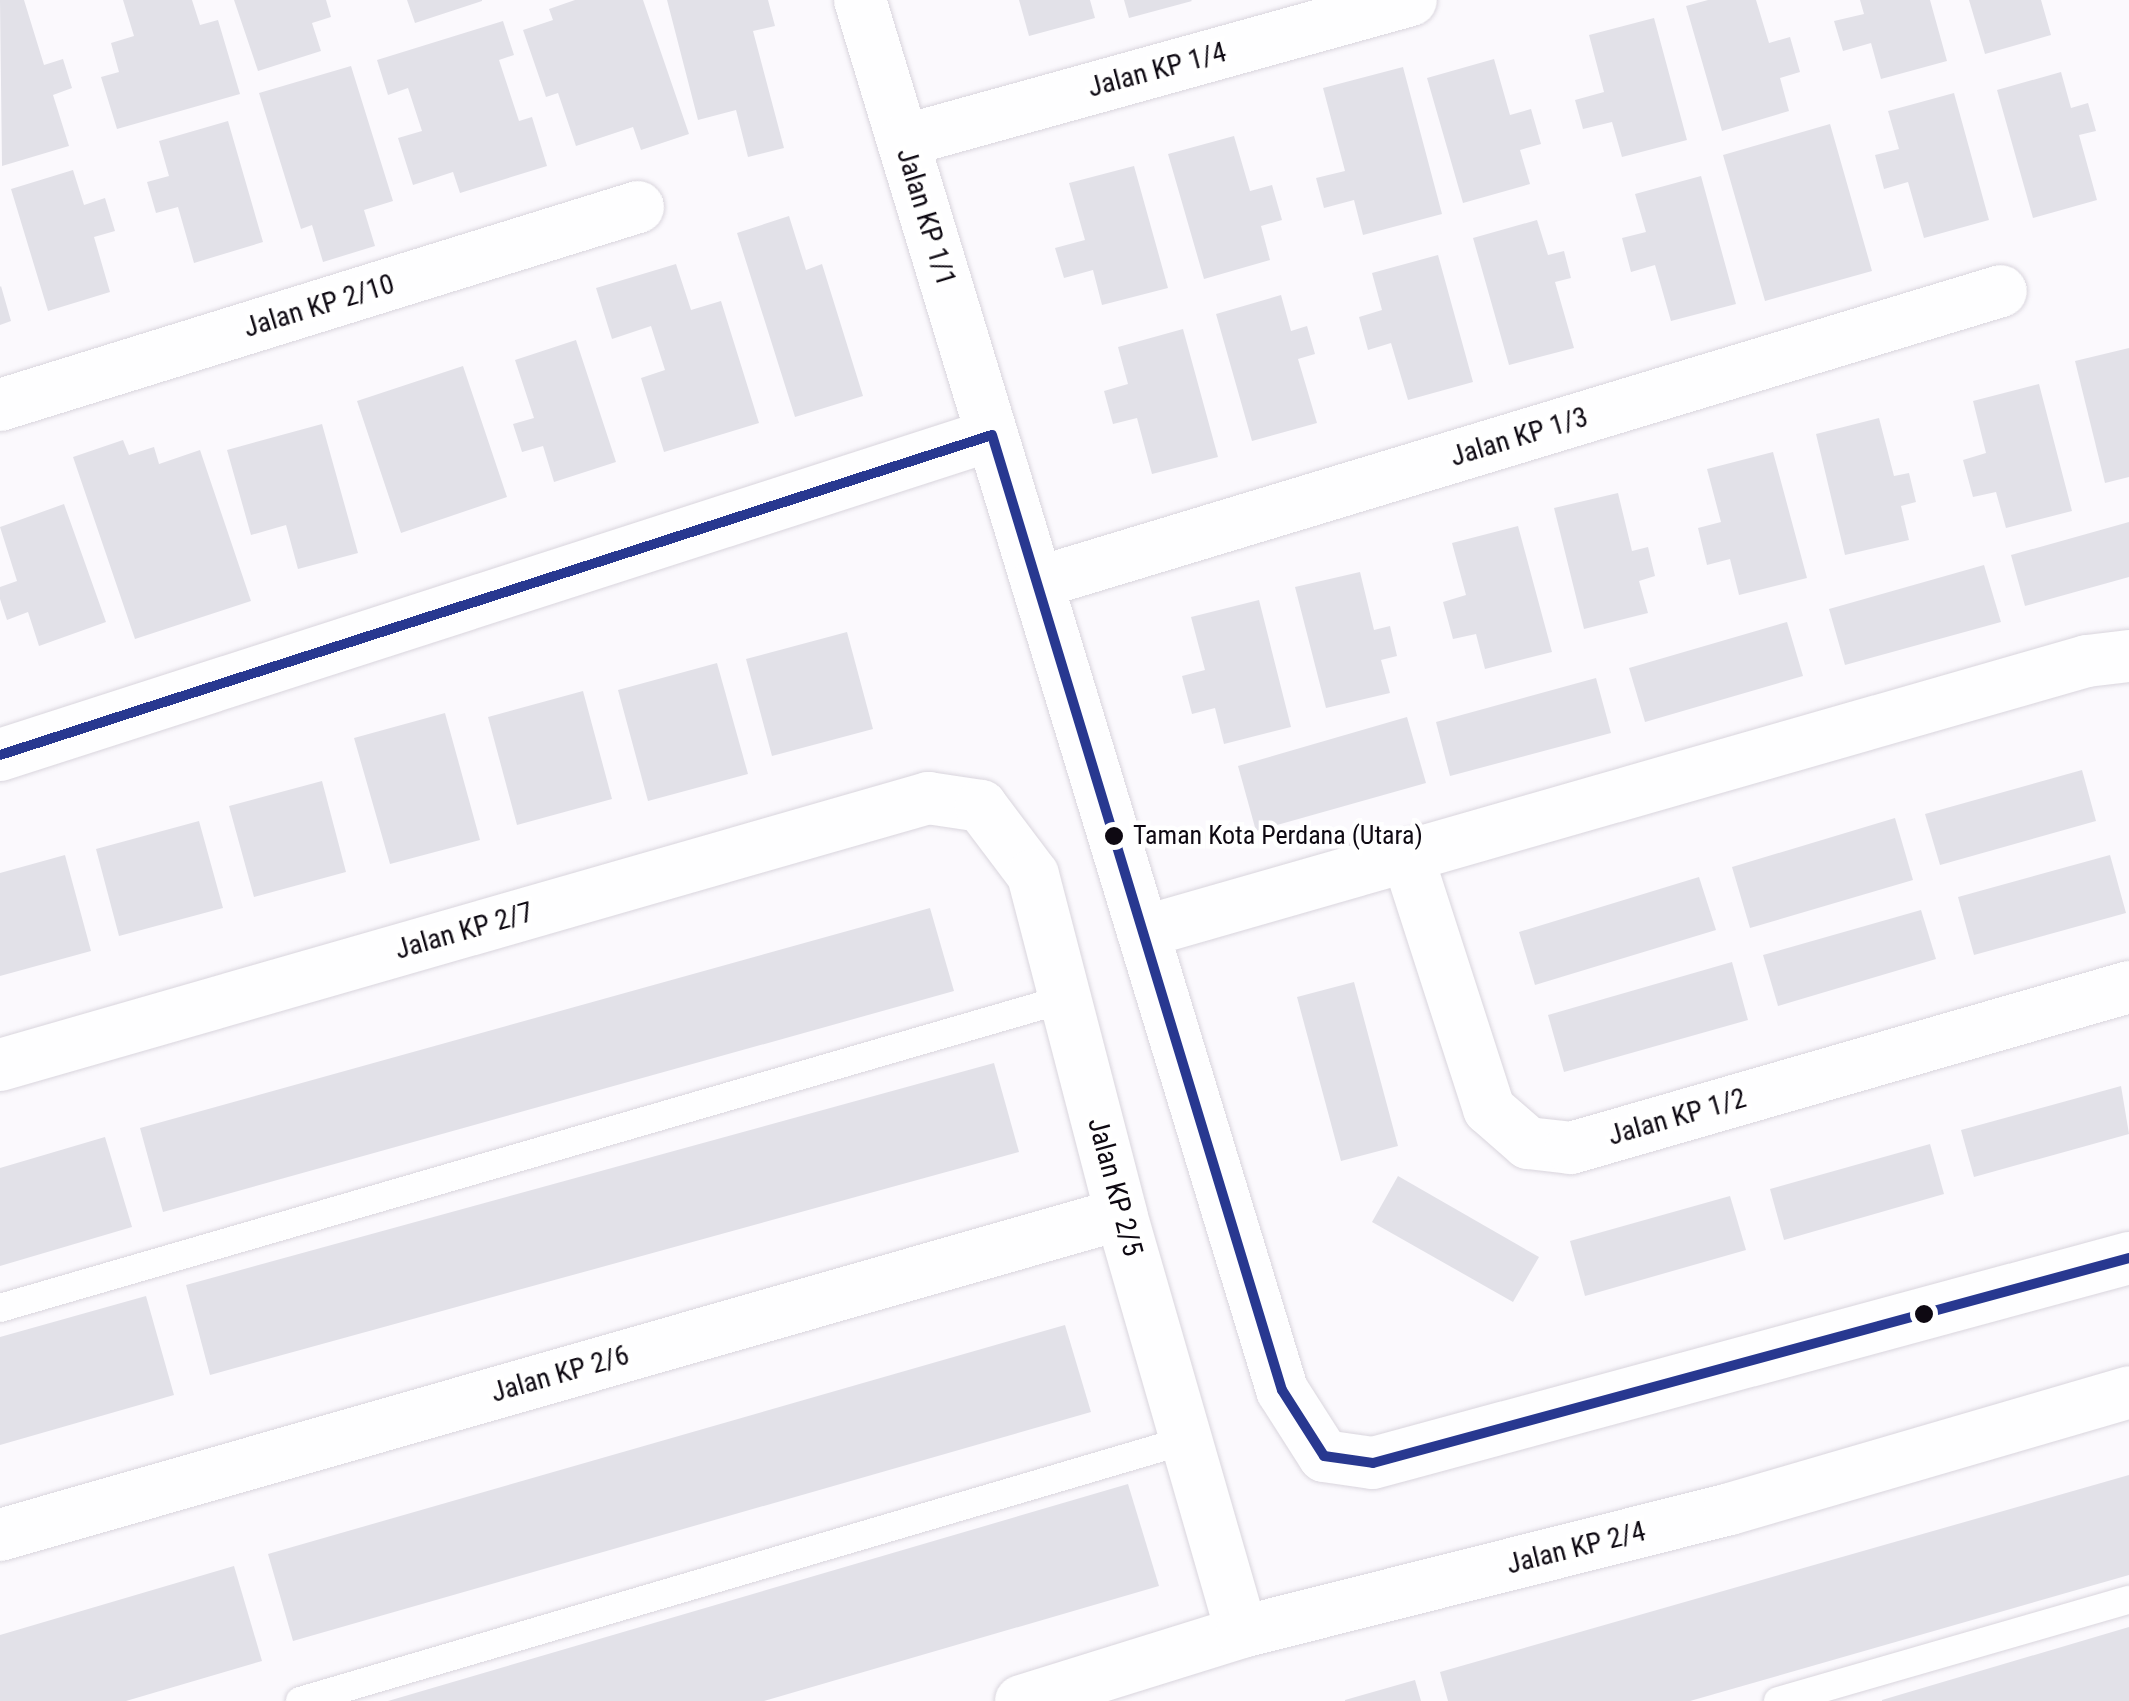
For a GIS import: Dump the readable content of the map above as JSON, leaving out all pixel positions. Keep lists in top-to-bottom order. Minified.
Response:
{"streets":{"street":["Jalan KP 1/4","Jalan KP 1/1","Jalan KP 2/10","Jalan KP 1/3","Jalan KP 2/7","Jalan KP 1/2","Jalan KP 2/5","Jalan KP 2/6","Jalan KP 2/4"]},"crossings":[["Jalan KP 1/4","Jalan KP 1/1"],["Jalan KP 1/1","Jalan KP 1/3"],["Jalan KP 2/7","Jalan KP 2/5"],["Jalan KP 2/5","Jalan KP 2/6"],["Jalan KP 2/5","Jalan KP 2/4"]],"places":["Taman Kota Perdana (Utara)"]}
